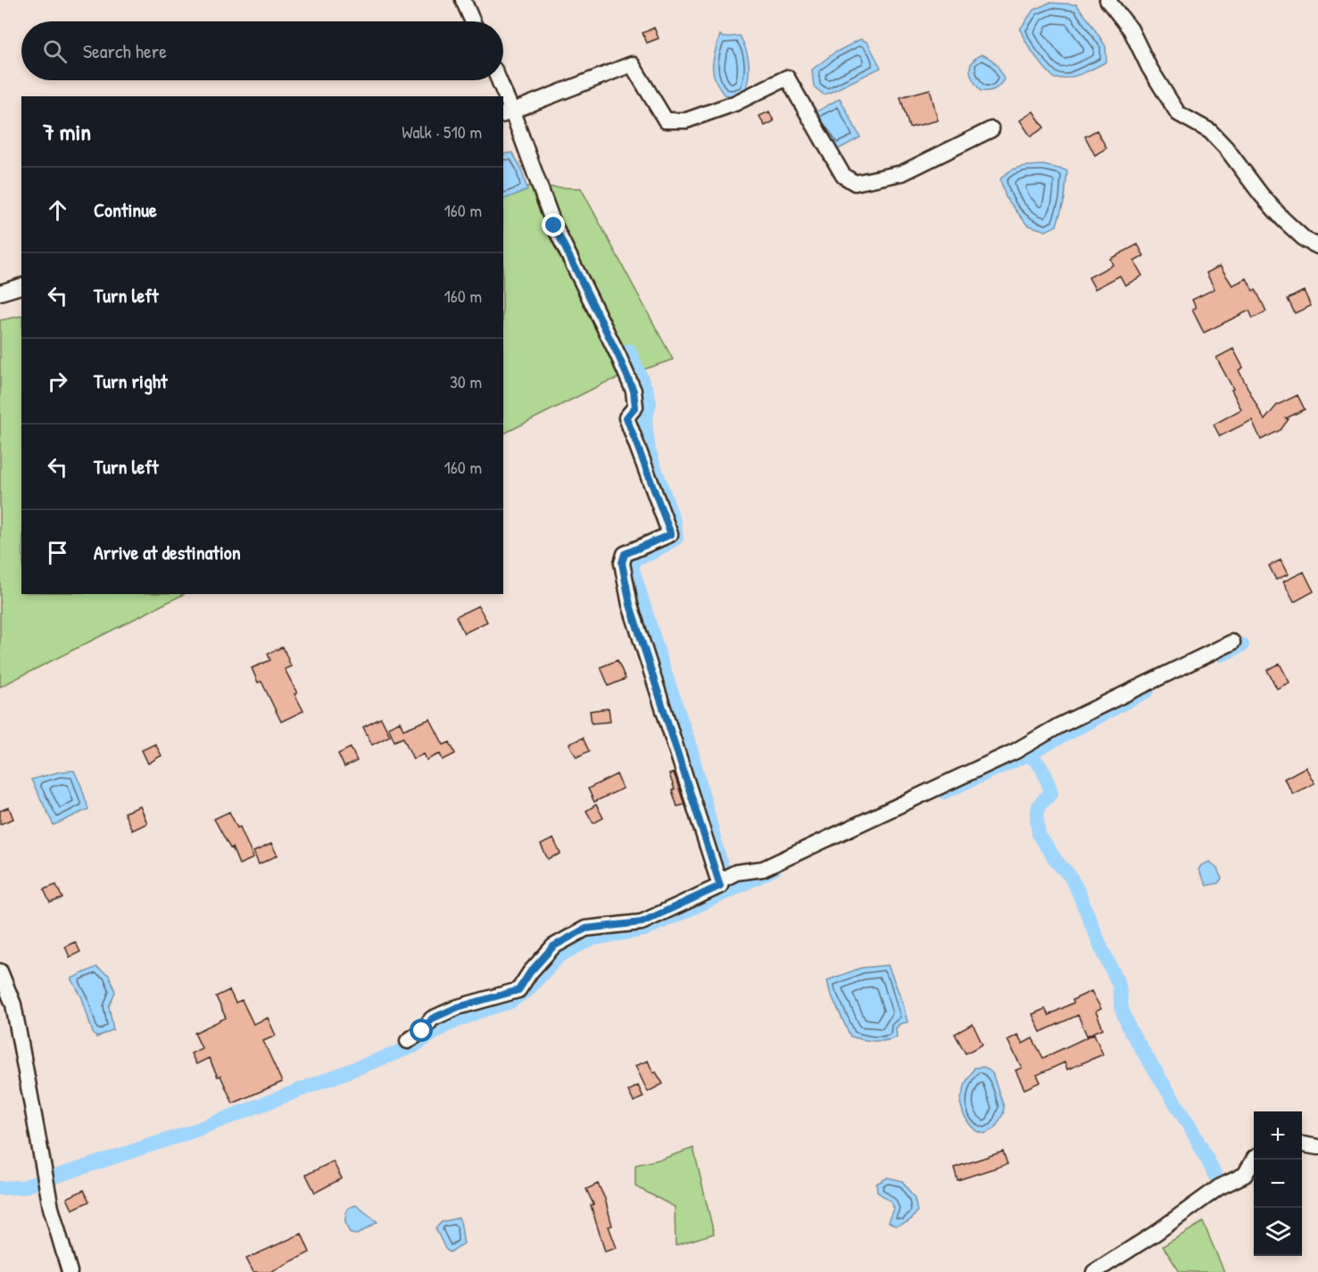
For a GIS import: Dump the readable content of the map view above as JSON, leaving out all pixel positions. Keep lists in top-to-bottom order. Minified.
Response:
{"page":{"search":"Search here","heading":["7 min","Walk · 510 m"],"list":[["Continue","160 m"],["Turn left","160 m"],["Turn right","30 m"],["Turn left","160 m"],"Arrive at destination"],"map_buttons":["+","−"]}}
